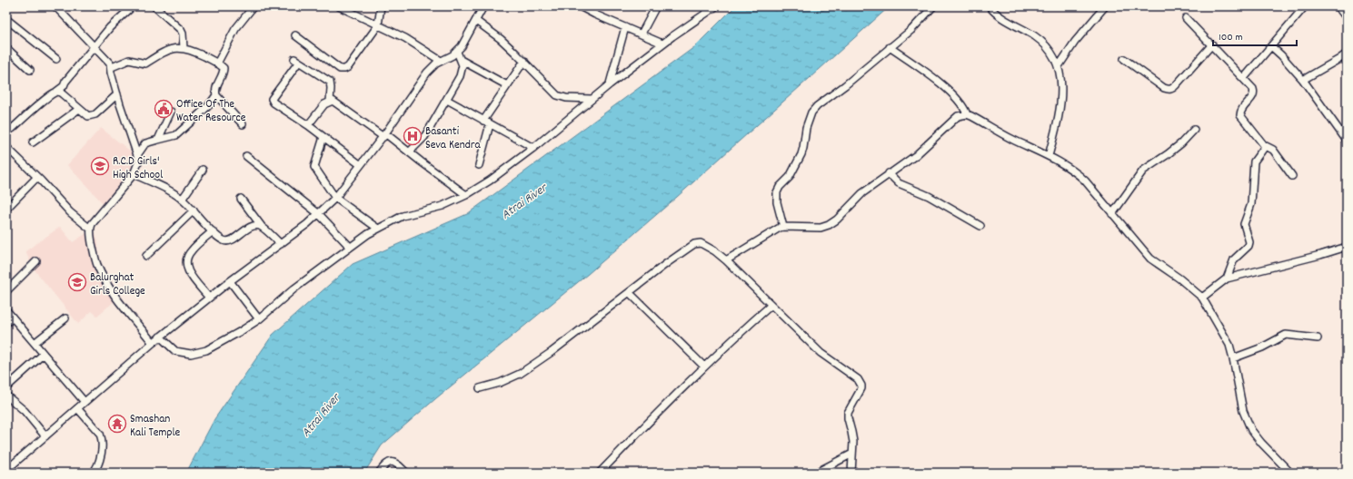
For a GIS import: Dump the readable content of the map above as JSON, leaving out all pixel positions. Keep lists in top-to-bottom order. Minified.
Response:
{"water":["Atrai River"],"places":{"public building":["Office Of The Water Resource"],"hospital":["Basanti Seva Kendra"],"school or university":["R.C.D Girls' High School","Balurghat Girls College"],"temple":["Smashan Kali Temple"]},"scale_bar":"100 m"}
